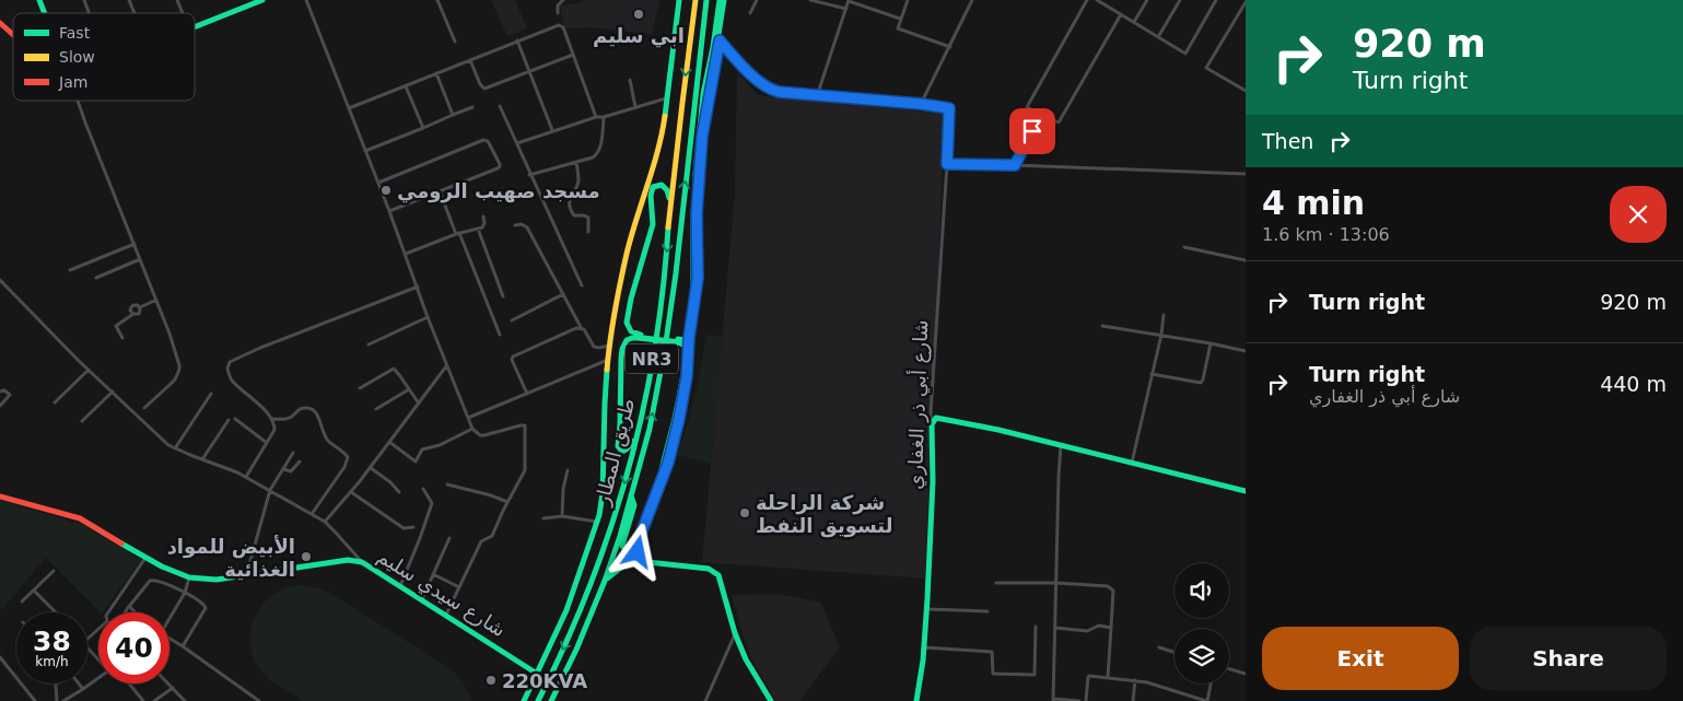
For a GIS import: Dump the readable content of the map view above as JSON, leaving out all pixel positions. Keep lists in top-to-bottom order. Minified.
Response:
{"streets":{"main road":["NR3","شارع أبي ذر الغفاري","طريق المطار","شارع سيدي سليم"]},"crossings":[["طريق المطار","شارع سيدي سليم"]],"places":["ابي سليم","مسجد صهيب الرومي","شركة الراحلة لتسويق النفط","الأبيض للمواد الغذائية","220KVA"],"legend":["Fast","Slow","Jam"],"page":{"turn":["920 m","Turn right"],"then":"Then","heading":["4 min","1.6 km · 13:06"],"list":[{"name":"Turn right","value":"920 m"},{"name":"Turn right","note":"شارع أبي ذر الغفاري","value":"440 m"}],"speed":"38 km/h","limit":"40","buttons":["Exit","Share"]}}
